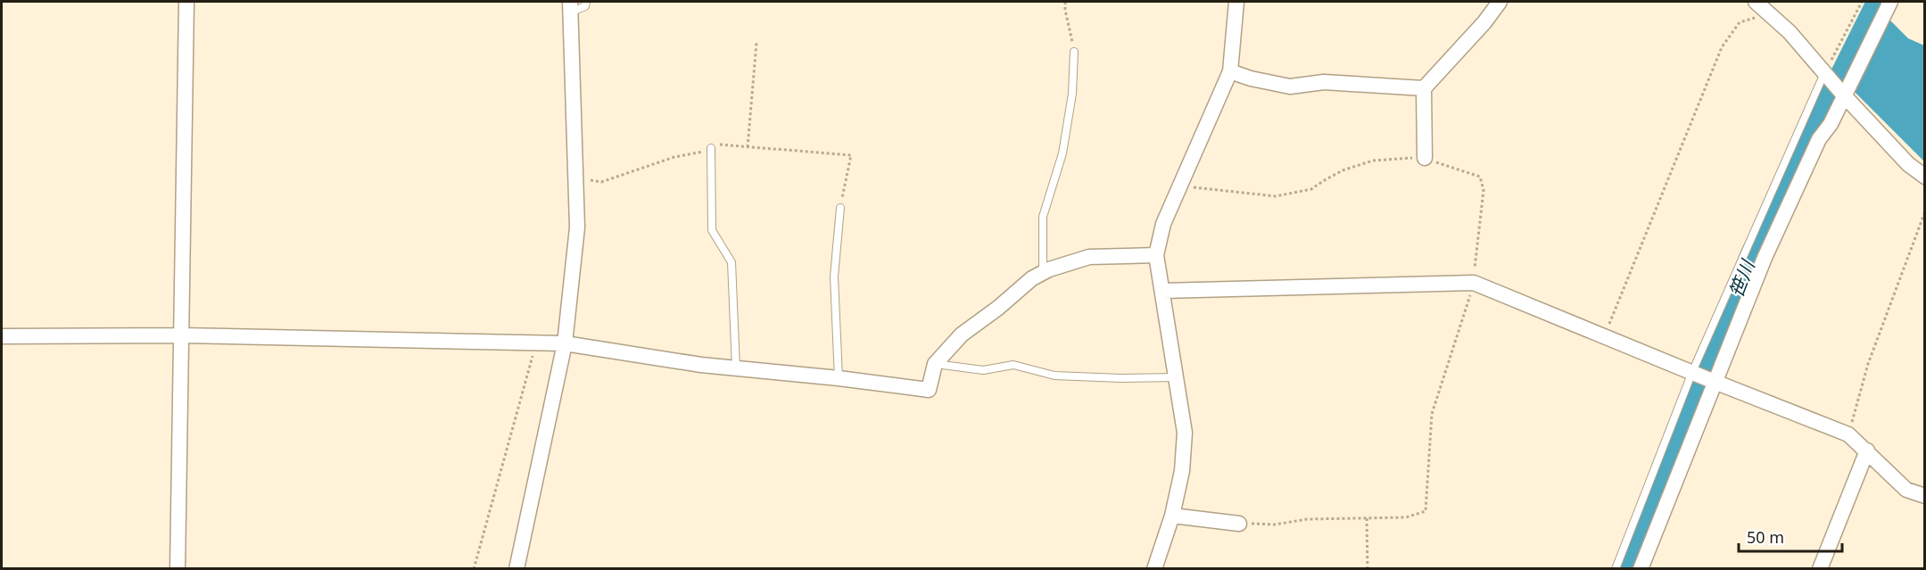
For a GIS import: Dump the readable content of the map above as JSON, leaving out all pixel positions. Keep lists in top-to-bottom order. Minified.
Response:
{"water":["笹川"],"scale_bar":"50 m"}
